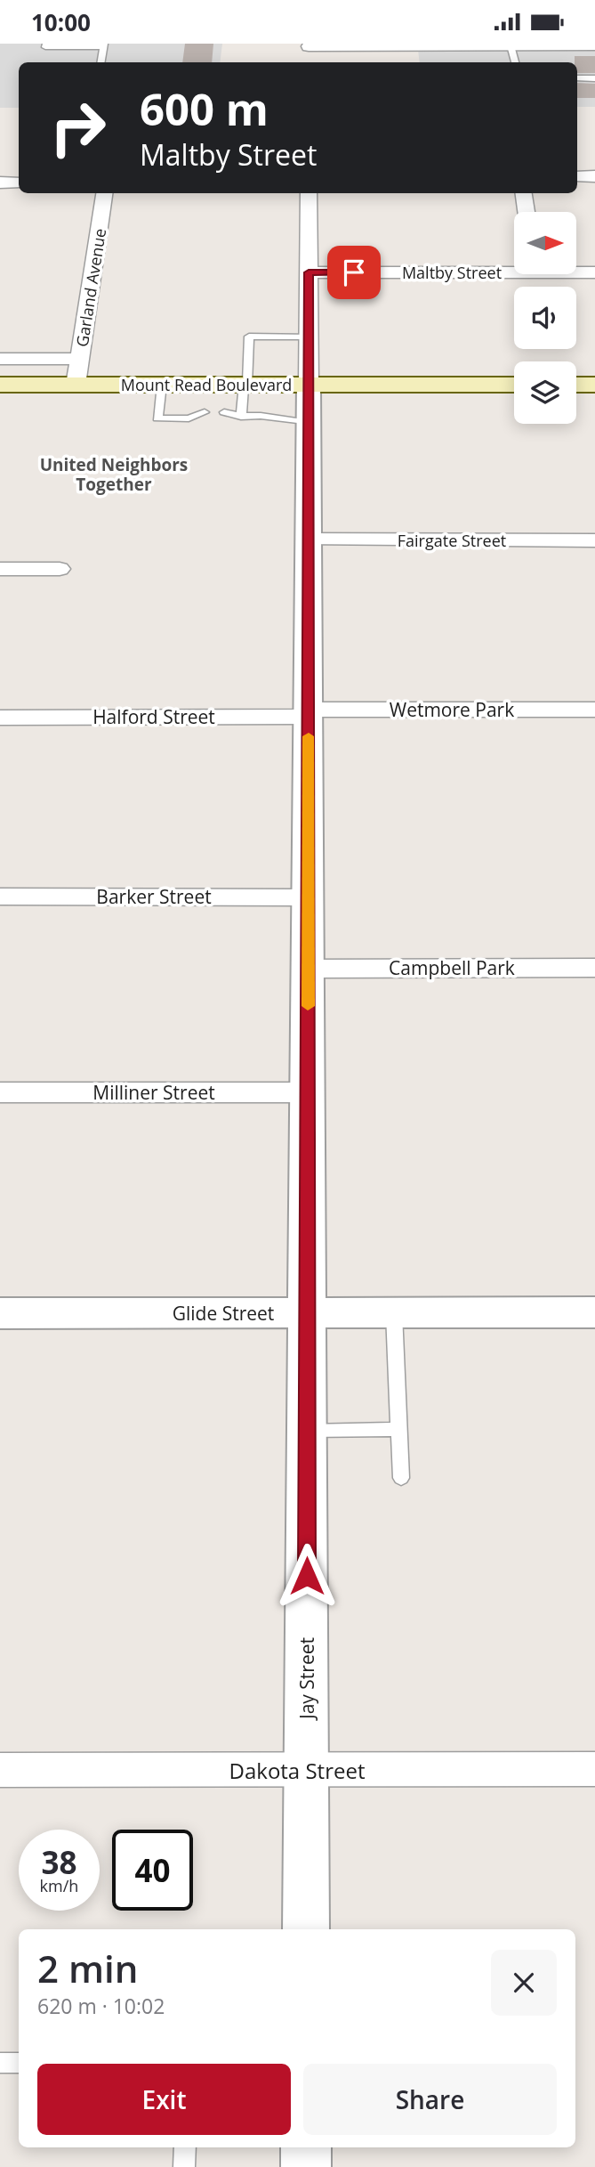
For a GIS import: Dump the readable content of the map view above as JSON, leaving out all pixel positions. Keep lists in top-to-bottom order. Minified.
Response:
{"streets":{"main road":["Mount Read Boulevard"],"street":["Maltby Street","Garland Avenue","Fairgate Street","Wetmore Park","Halford Street","Barker Street","Campbell Park","Milliner Street","Glide Street","Jay Street","Dakota Street"]},"crossings":[["Maltby Street","Jay Street"],["Garland Avenue","Mount Read Boulevard"],["Mount Read Boulevard","Jay Street"],["Fairgate Street","Jay Street"],["Wetmore Park","Halford Street"],["Wetmore Park","Jay Street"],["Halford Street","Jay Street"],["Barker Street","Jay Street"],["Campbell Park","Jay Street"],["Milliner Street","Jay Street"],["Glide Street","Jay Street"],["Jay Street","Dakota Street"]],"districts":["United Neighbors Together"],"north":"right","page":{"status":"10:00","turn":["600 m","Maltby Street"],"speed":"38 km/h","limit":"40","heading":["2 min","620 m · 10:02"],"buttons":["Exit","Share"]}}
